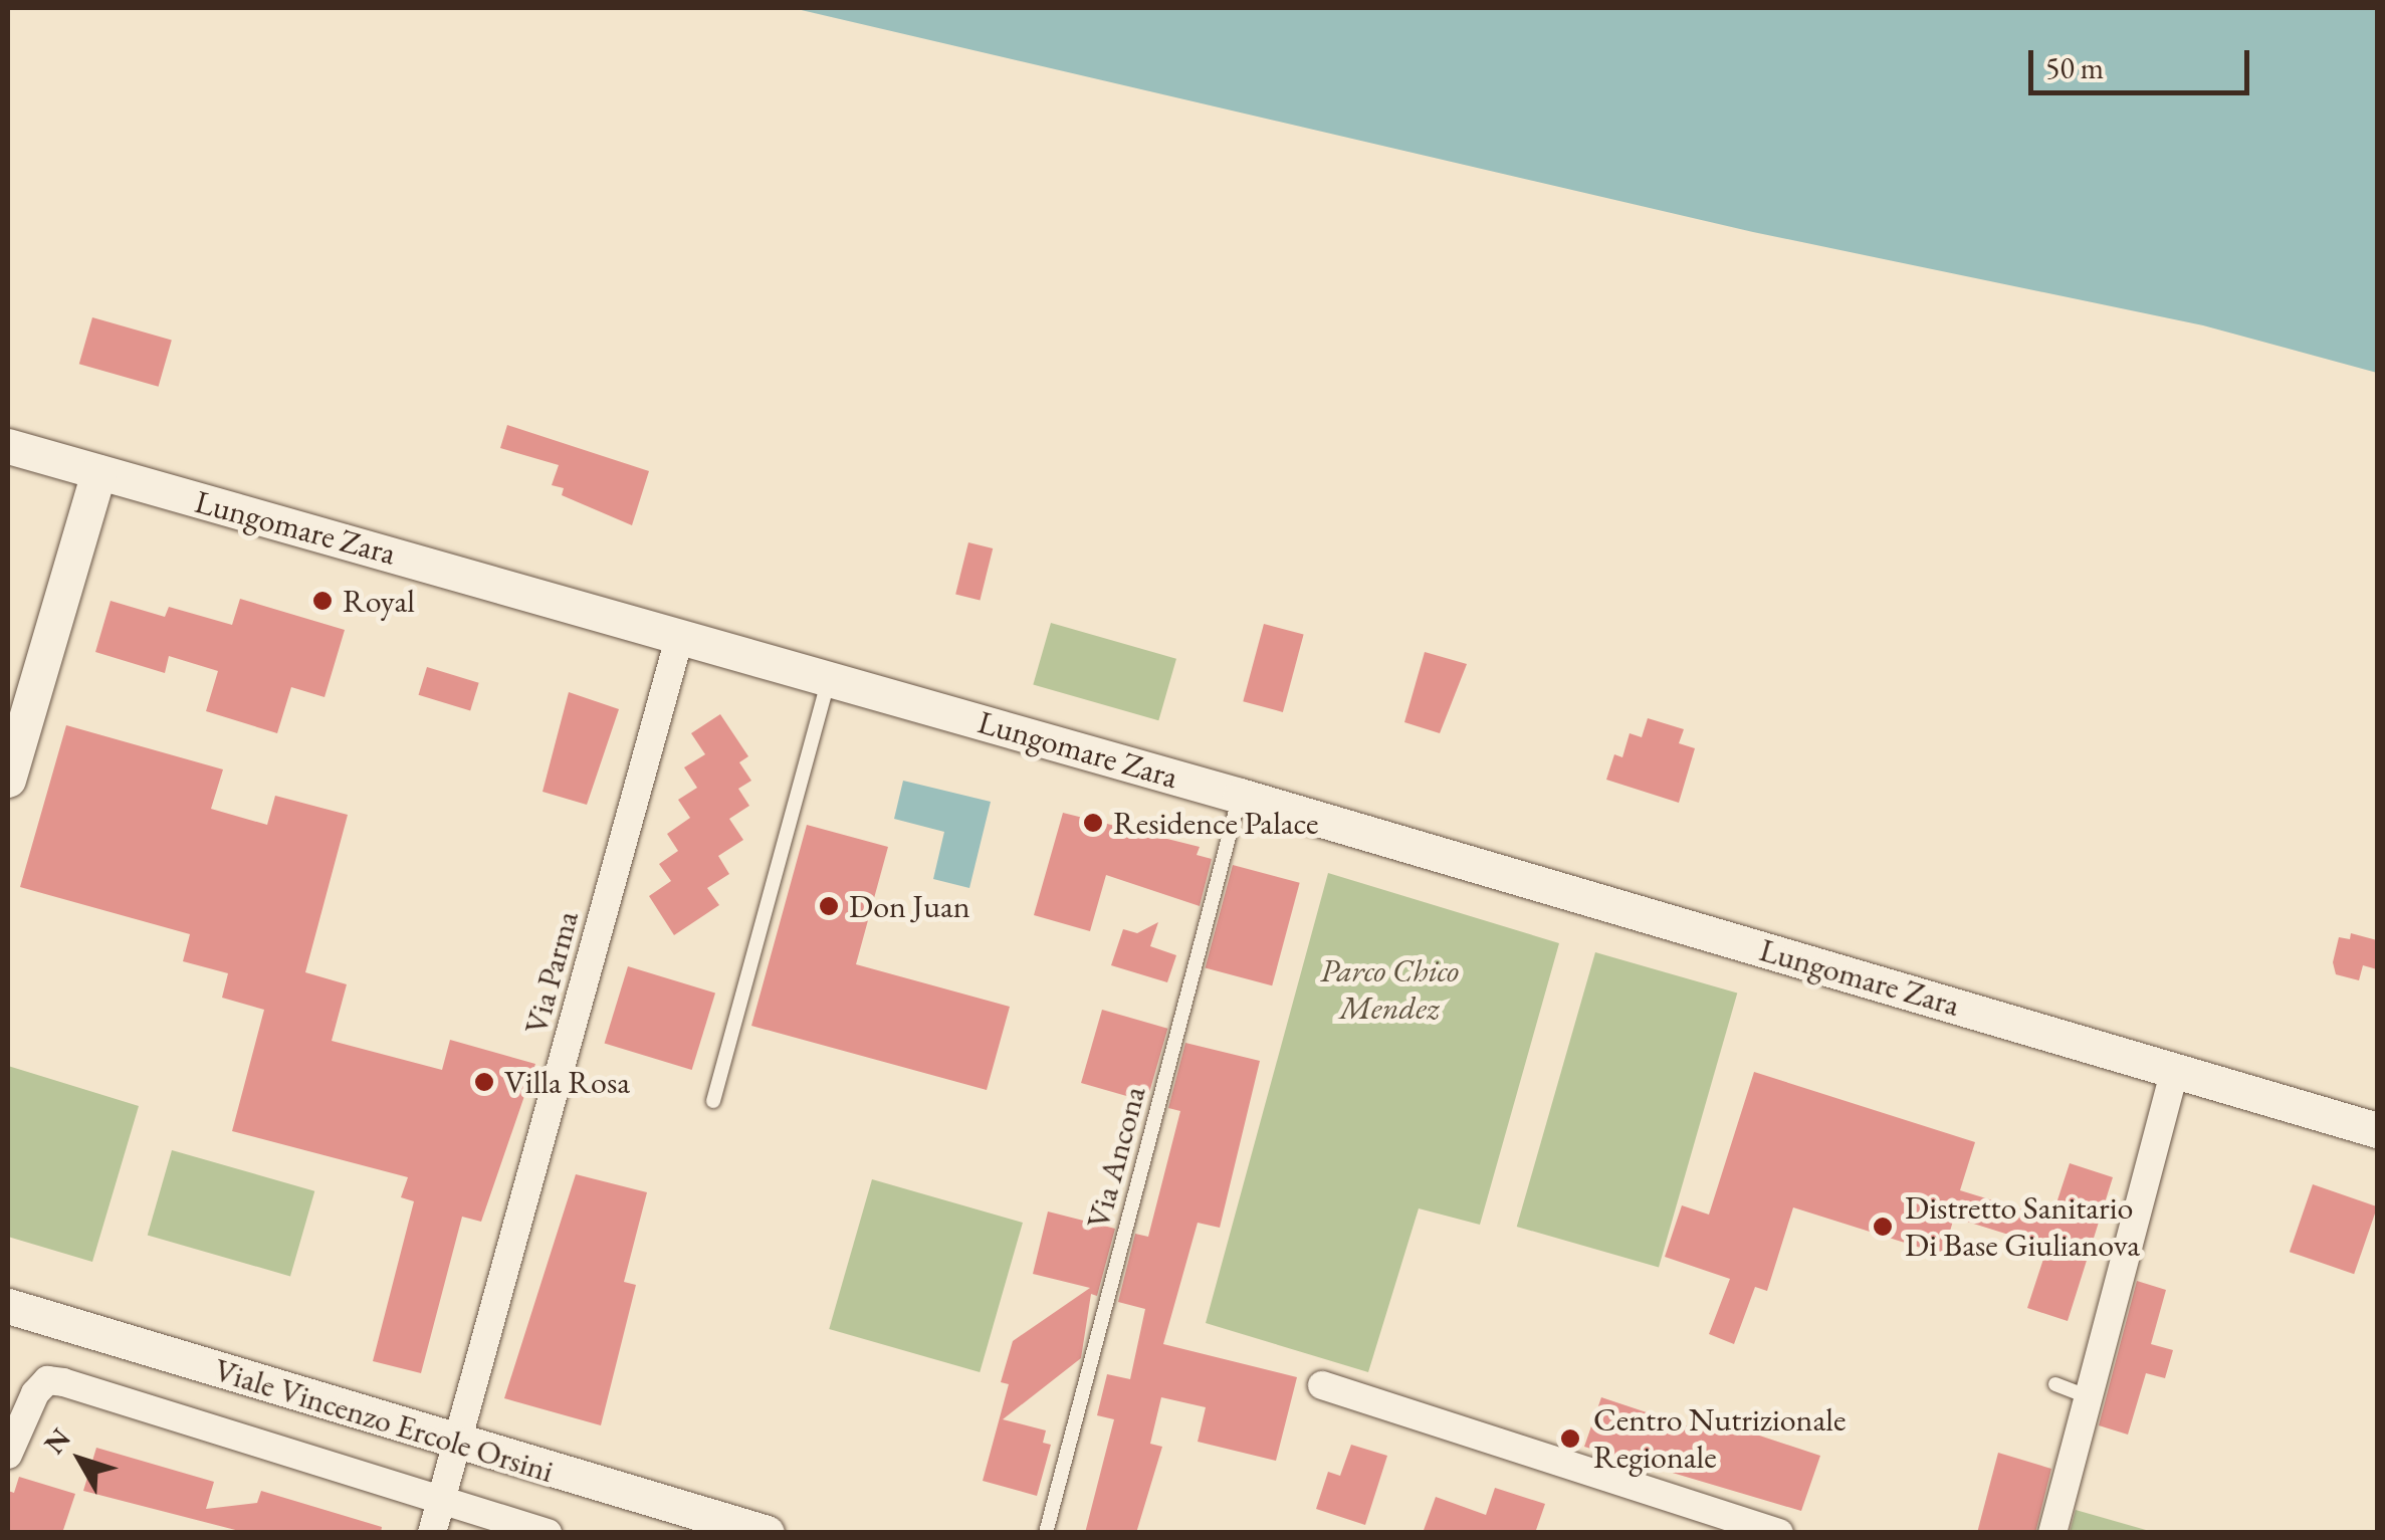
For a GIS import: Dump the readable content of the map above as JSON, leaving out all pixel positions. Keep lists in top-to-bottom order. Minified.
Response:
{"streets":{"street":["Lungomare Zara","Via Parma","Viale Vincenzo Ercole Orsini"],"lane":["Via Ancona"]},"crossings":[["Lungomare Zara","Via Parma"],["Lungomare Zara","Via Ancona"],["Via Parma","Viale Vincenzo Ercole Orsini"]],"parks":["Parco Chico Mendez"],"places":["Royal","Residence Palace","Don Juan","Villa Rosa","Distretto Sanitario Di Base Giulianova","Centro Nutrizionale Regionale"],"scale_bar":"50 m","north":"top left"}
